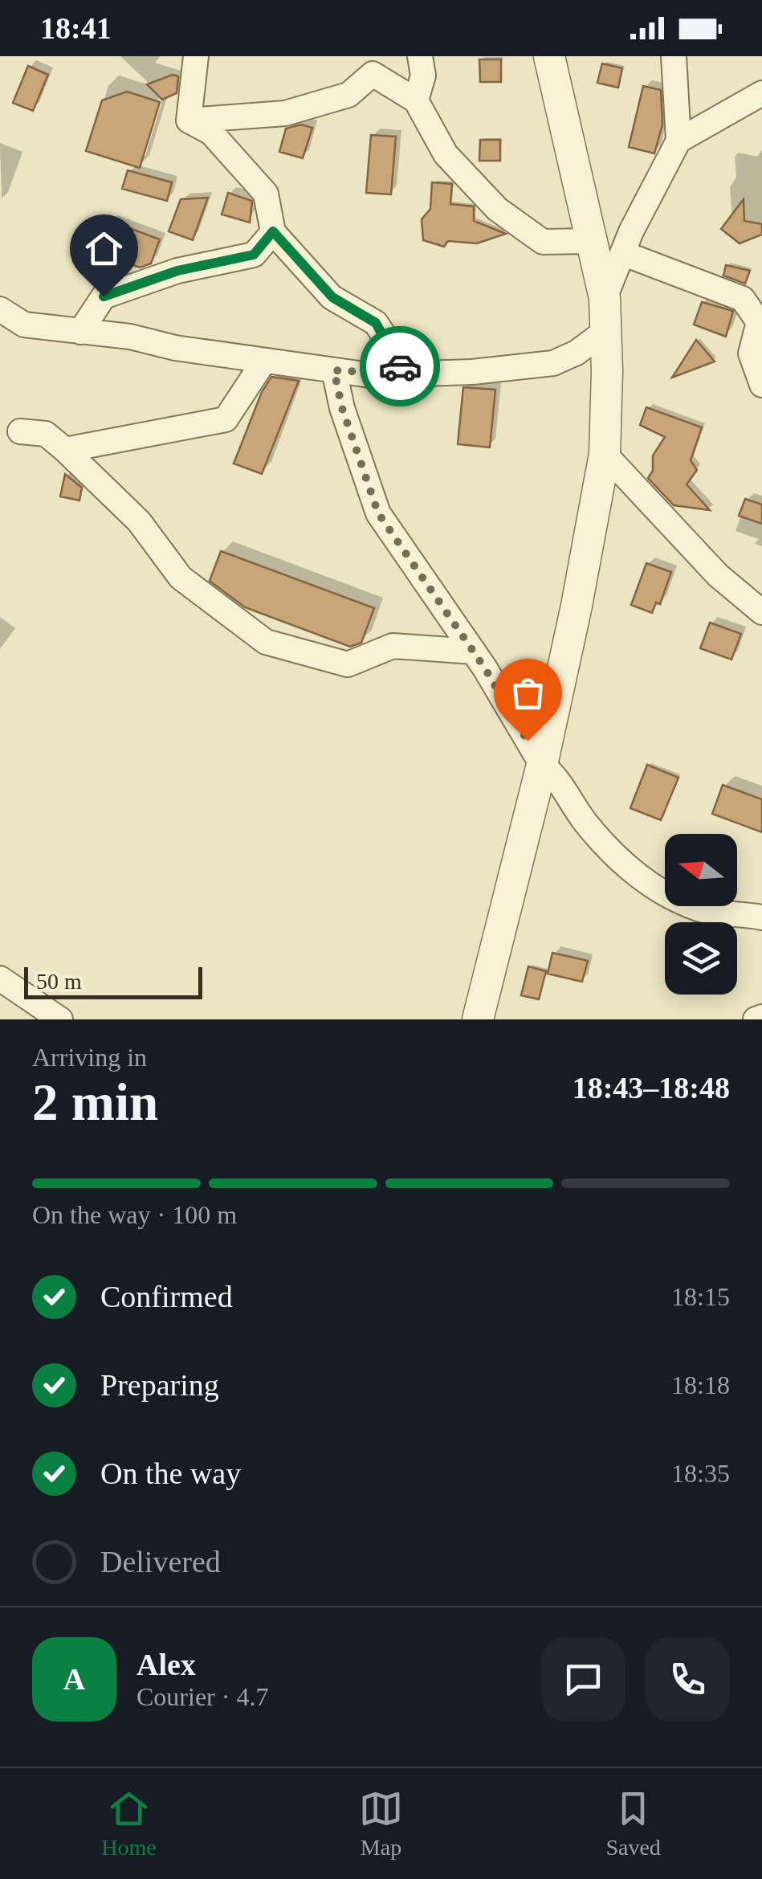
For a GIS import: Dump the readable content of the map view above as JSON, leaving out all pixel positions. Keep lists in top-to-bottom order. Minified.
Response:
{"scale_bar":"50 m","north":"left","page":{"status":"18:41","scale":"50 m","heading":["2 min","Arriving in","18:43–18:48"],"panel":["Alex","Courier · 4.7"],"bar":"On the way · 100 m","list":[["Confirmed","18:15"],["Preparing","18:18"],["On the way","18:35"],"Delivered"],"round":"A","tabs":["Home","Map","Saved"]}}
